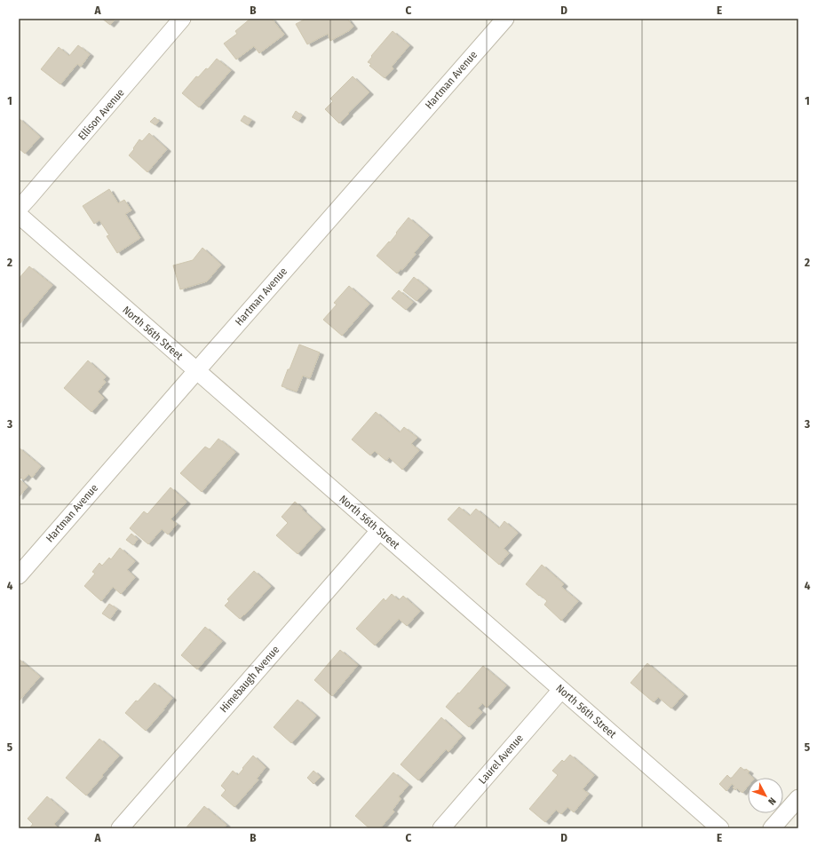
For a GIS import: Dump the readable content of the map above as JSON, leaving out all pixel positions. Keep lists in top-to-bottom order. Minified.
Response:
{"streets":{"street":["Hartman Avenue","Ellison Avenue","North 56th Street","Himebaugh Avenue","Laurel Avenue"]},"crossings":[["Hartman Avenue","North 56th Street"],["North 56th Street","Himebaugh Avenue"],["North 56th Street","Laurel Avenue"]],"north":"bottom right","grid":{"columns":["A","B","C","D","E"],"rows":["1","2","3","4","5"]}}
